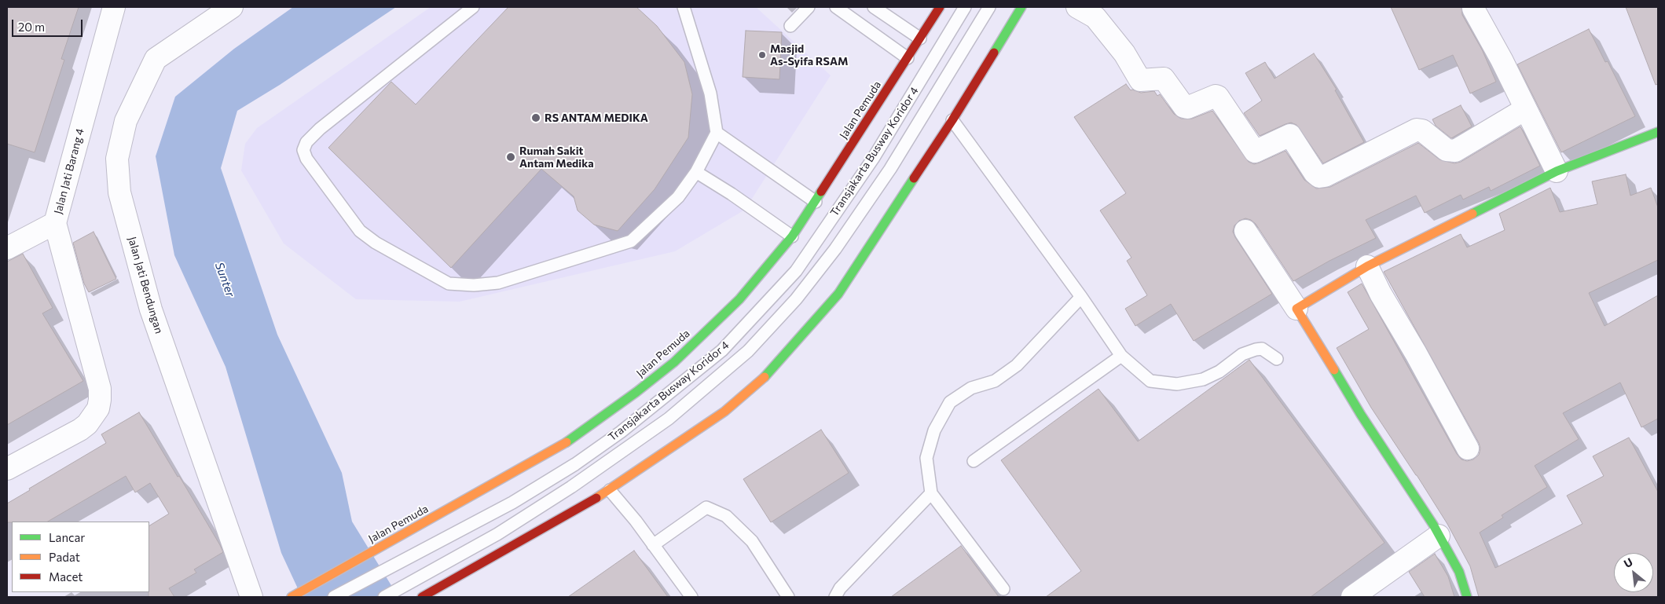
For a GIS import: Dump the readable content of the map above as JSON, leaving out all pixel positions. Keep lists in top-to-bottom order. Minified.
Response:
{"streets":{"main road":["Jalan Pemuda"],"street":["Jalan Jati Barang 4","Jalan Jati Bendungan"],"lane":["Transjakarta Busway Koridor 4"]},"water":["Sunter"],"places":["Masjid As-Syifa RSAM","RS ANTAM MEDIKA","Rumah Sakit Antam Medika"],"legend":["Lancar","Padat","Macet"],"scale_bar":"20 m","north":"top left"}
